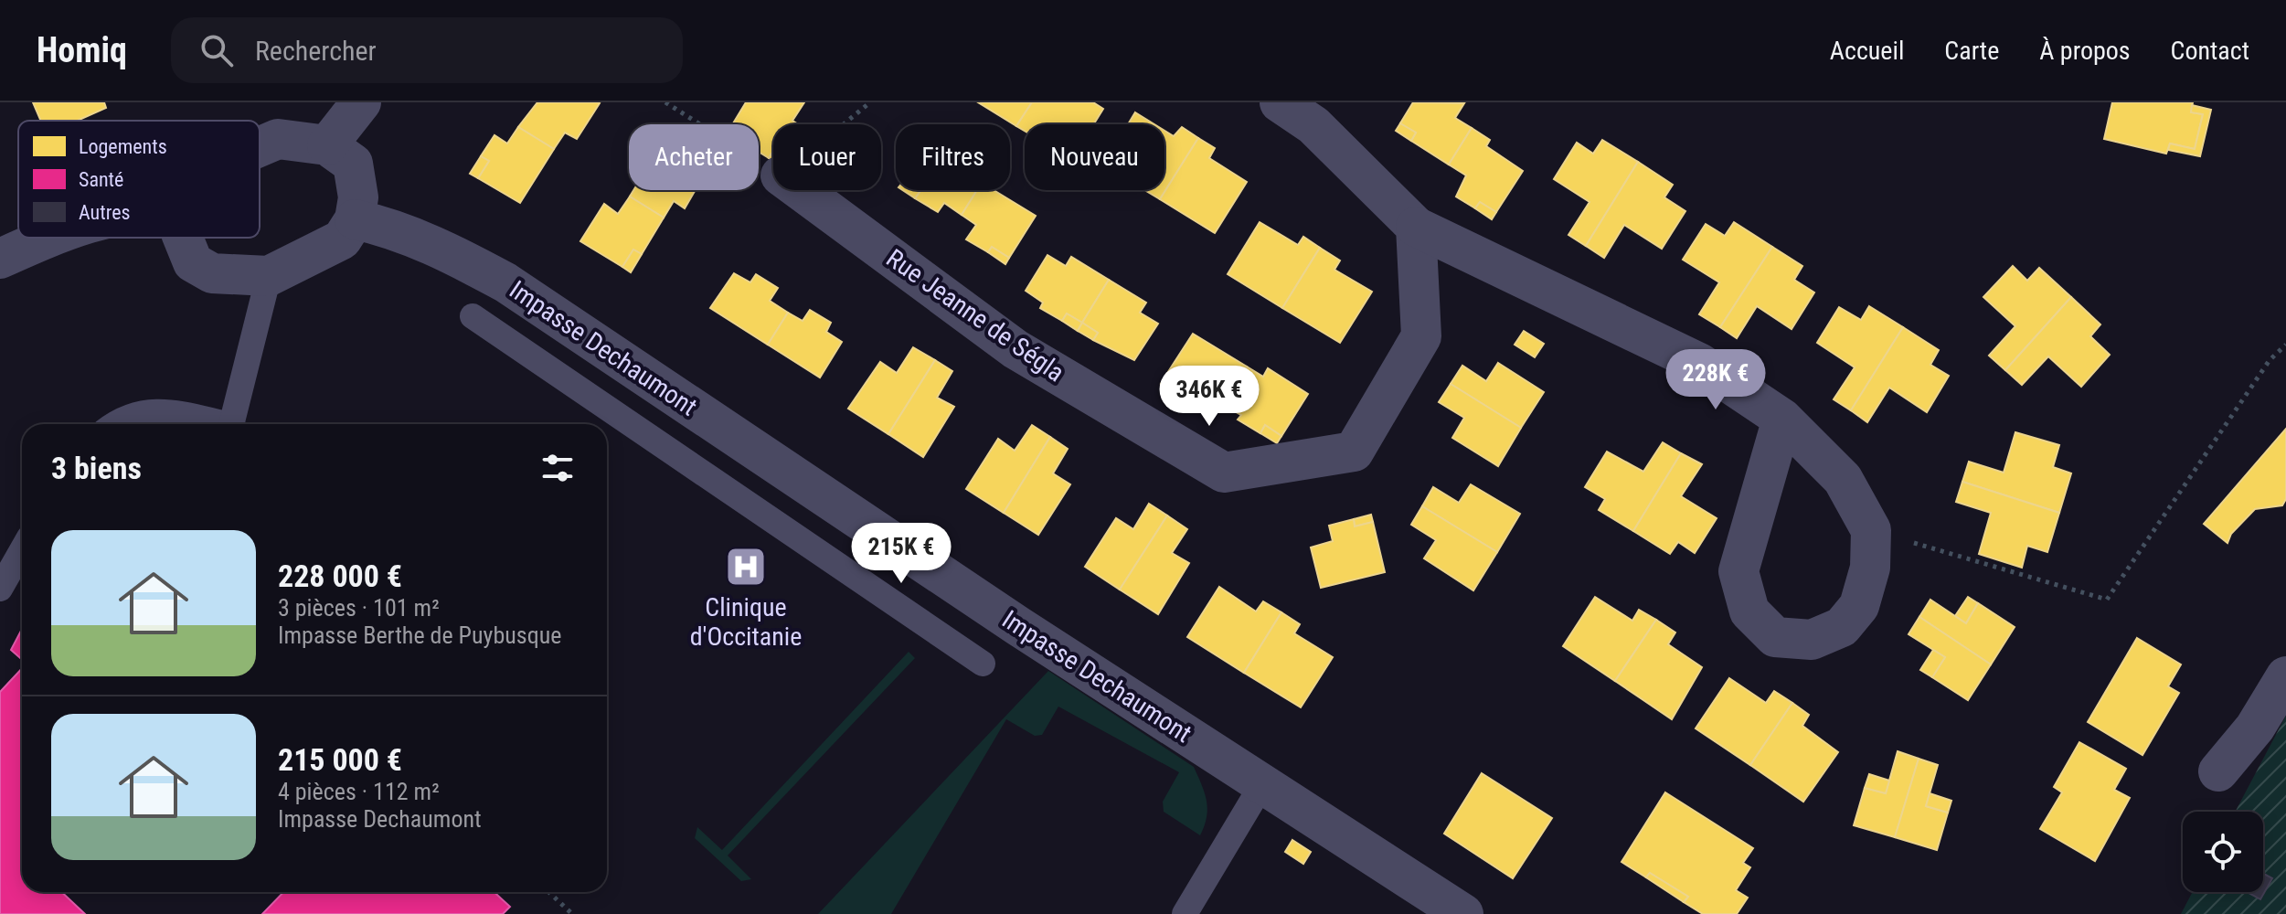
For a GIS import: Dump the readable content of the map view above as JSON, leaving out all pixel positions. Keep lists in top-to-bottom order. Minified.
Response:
{"streets":{"street":["Rue Jeanne de Ségla","Impasse Dechaumont"]},"places":{"hospital":["Clinique d'Occitanie"]},"legend":["Logements","Santé","Autres"],"page":{"header":"Homiq","search":"Rechercher","nav":["Accueil","Carte","À propos","Contact"],"chip":["Acheter","Louer","Filtres","Nouveau"],"price":["228K €","346K €","215K €"],"heading":"3 biens","list":[{"name":"228 000 €","note":"3 pièces · 101 m² · Impasse Berthe de Puybusque"},{"name":"215 000 €","note":"4 pièces · 112 m² · Impasse Dechaumont"}]}}
